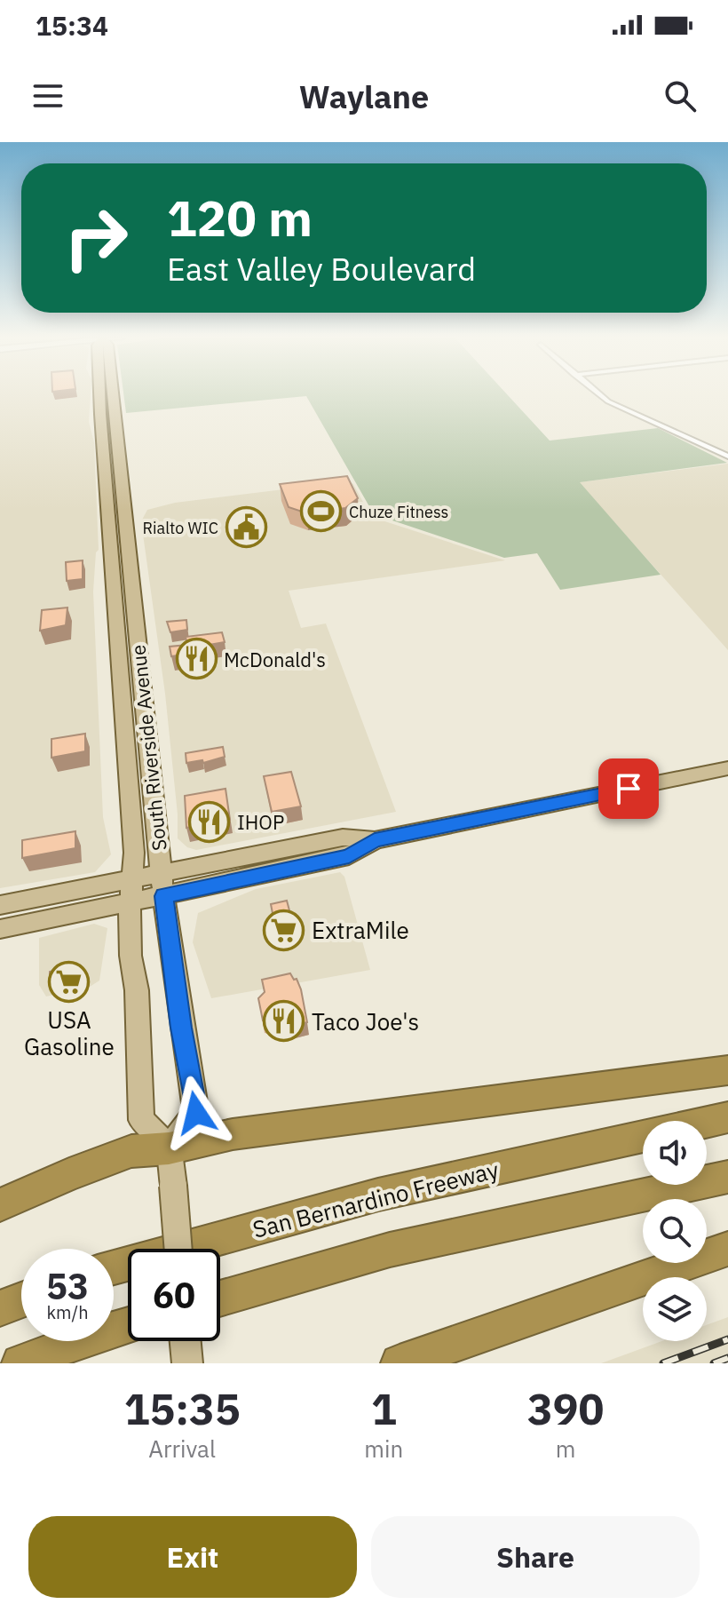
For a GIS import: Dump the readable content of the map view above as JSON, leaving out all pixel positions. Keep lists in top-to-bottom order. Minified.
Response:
{"streets":{"highway":["San Bernardino Freeway"],"main road":["South Riverside Avenue"]},"places":{"sports":["Chuze Fitness"],"public building":["Rialto WIC"],"restaurant":["McDonald's","IHOP","Taco Joe's"],"supermarket":["ExtraMile","USA Gasoline"]},"page":{"status":"15:34","header":"Waylane","turn":["120 m","East Valley Boulevard"],"speed":"53 km/h","limit":"60","eta":["15:35","Arrival","1","min","390","m"],"buttons":["Exit","Share"]}}
